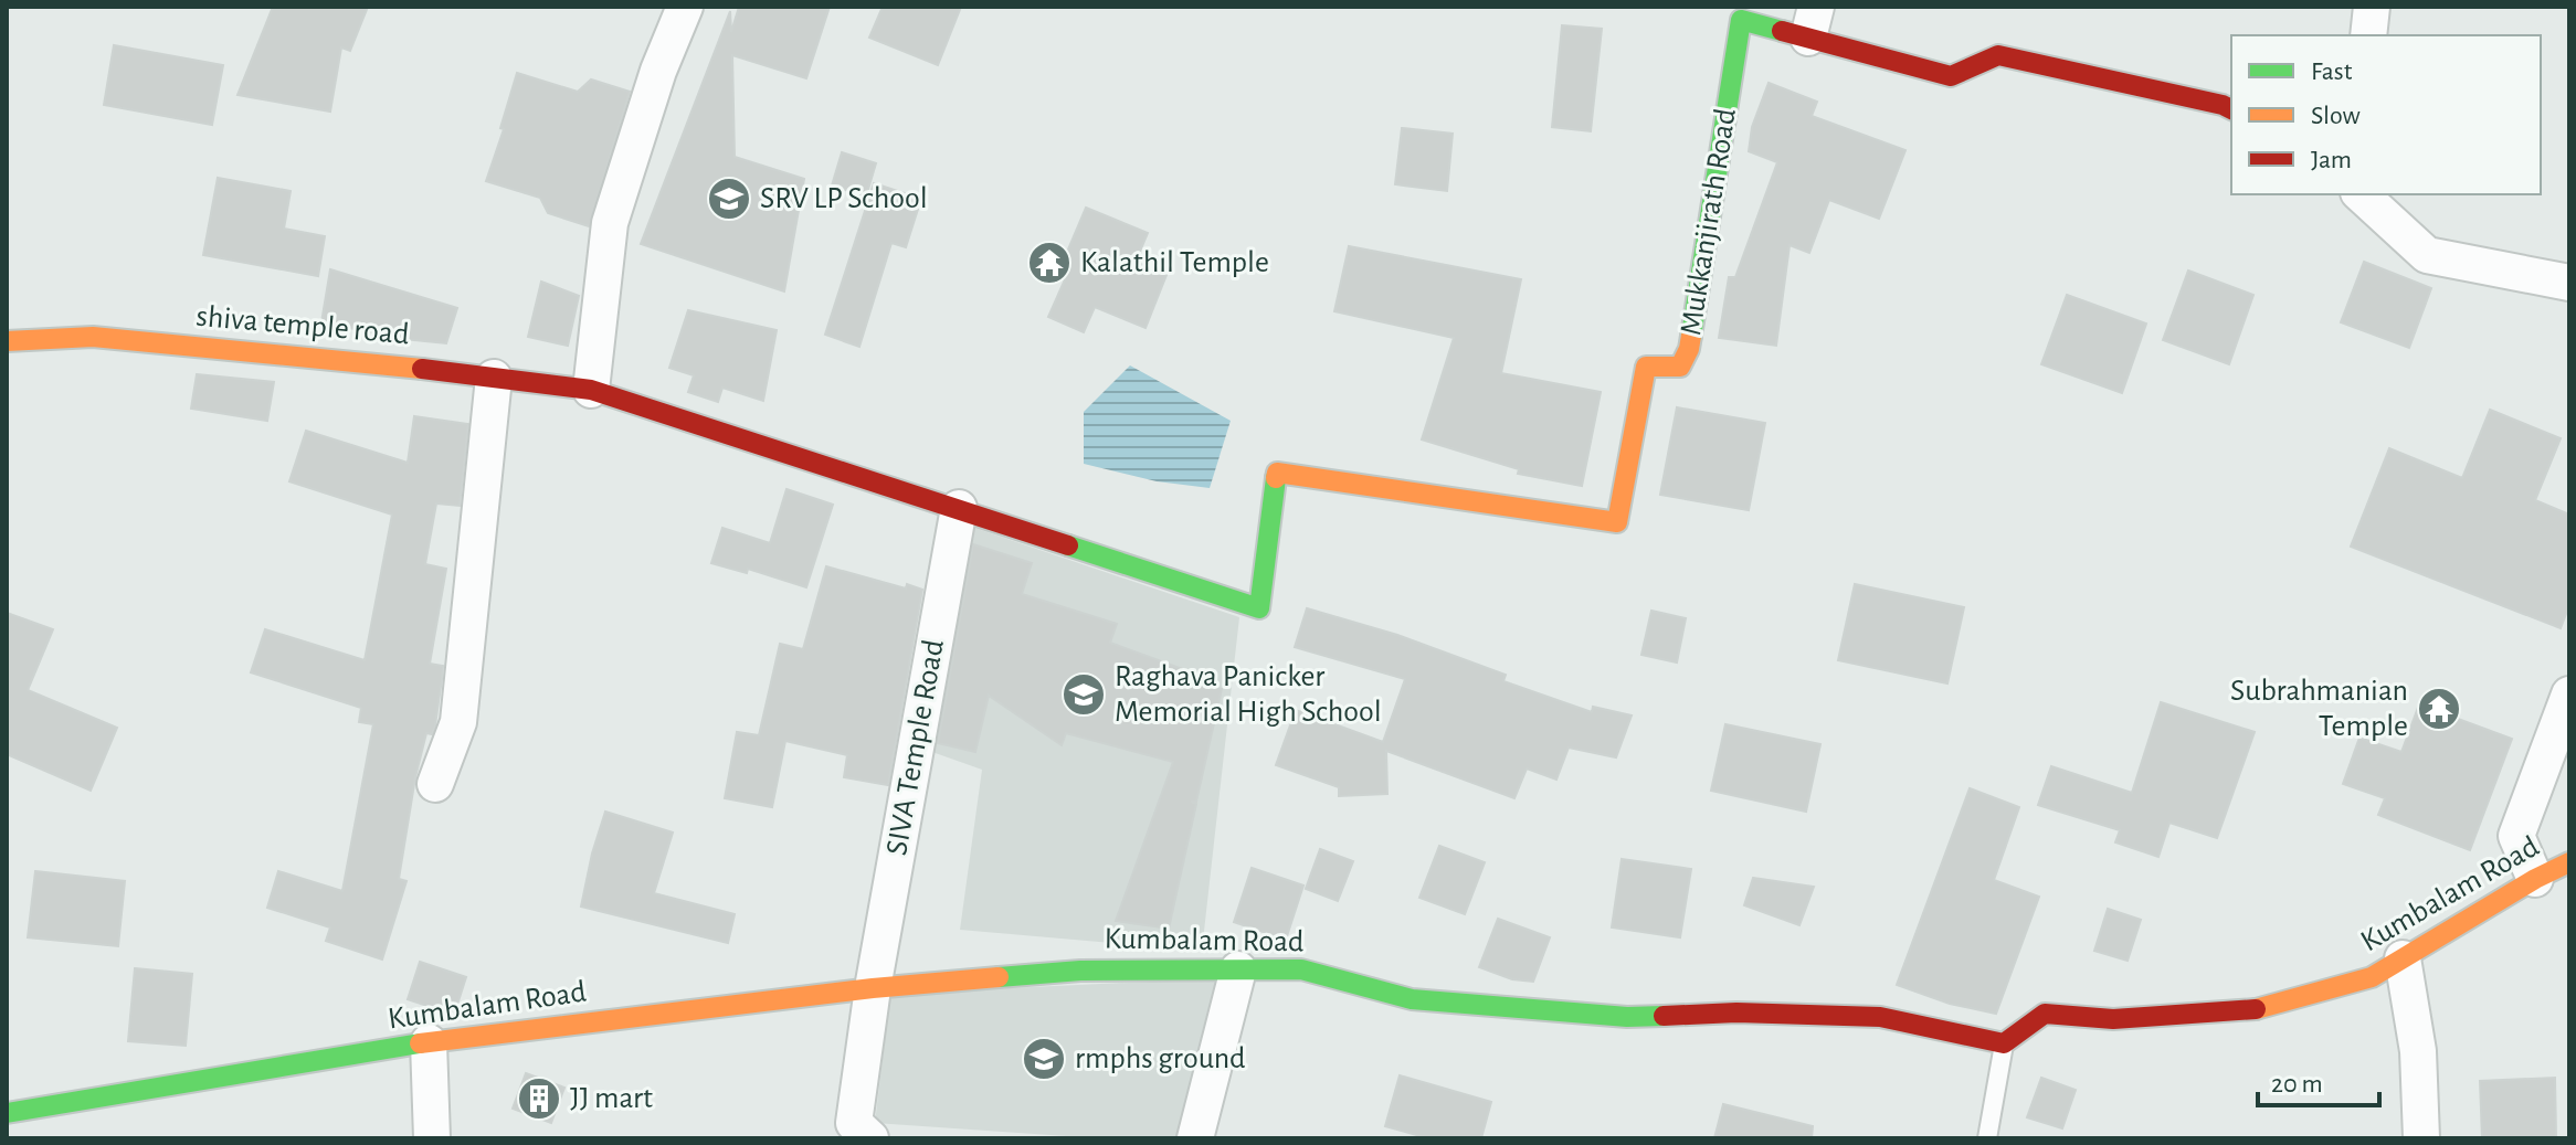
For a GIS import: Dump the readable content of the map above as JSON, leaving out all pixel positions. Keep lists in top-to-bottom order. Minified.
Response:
{"streets":{"street":["Mukkanjirath Road","shiva temple road","SIVA Temple Road","Kumbalam Road"]},"crossings":[["Mukkanjirath Road","shiva temple road"],["Mukkanjirath Road","SIVA Temple Road"],["shiva temple road","SIVA Temple Road"],["SIVA Temple Road","Kumbalam Road"]],"places":{"school or university":["SRV LP School","Raghava Panicker Memorial High School","rmphs ground"],"temple":["Kalathil Temple","Subrahmanian Temple"],"building":["JJ mart"]},"legend":["Fast","Slow","Jam"],"scale_bar":"20 m"}
